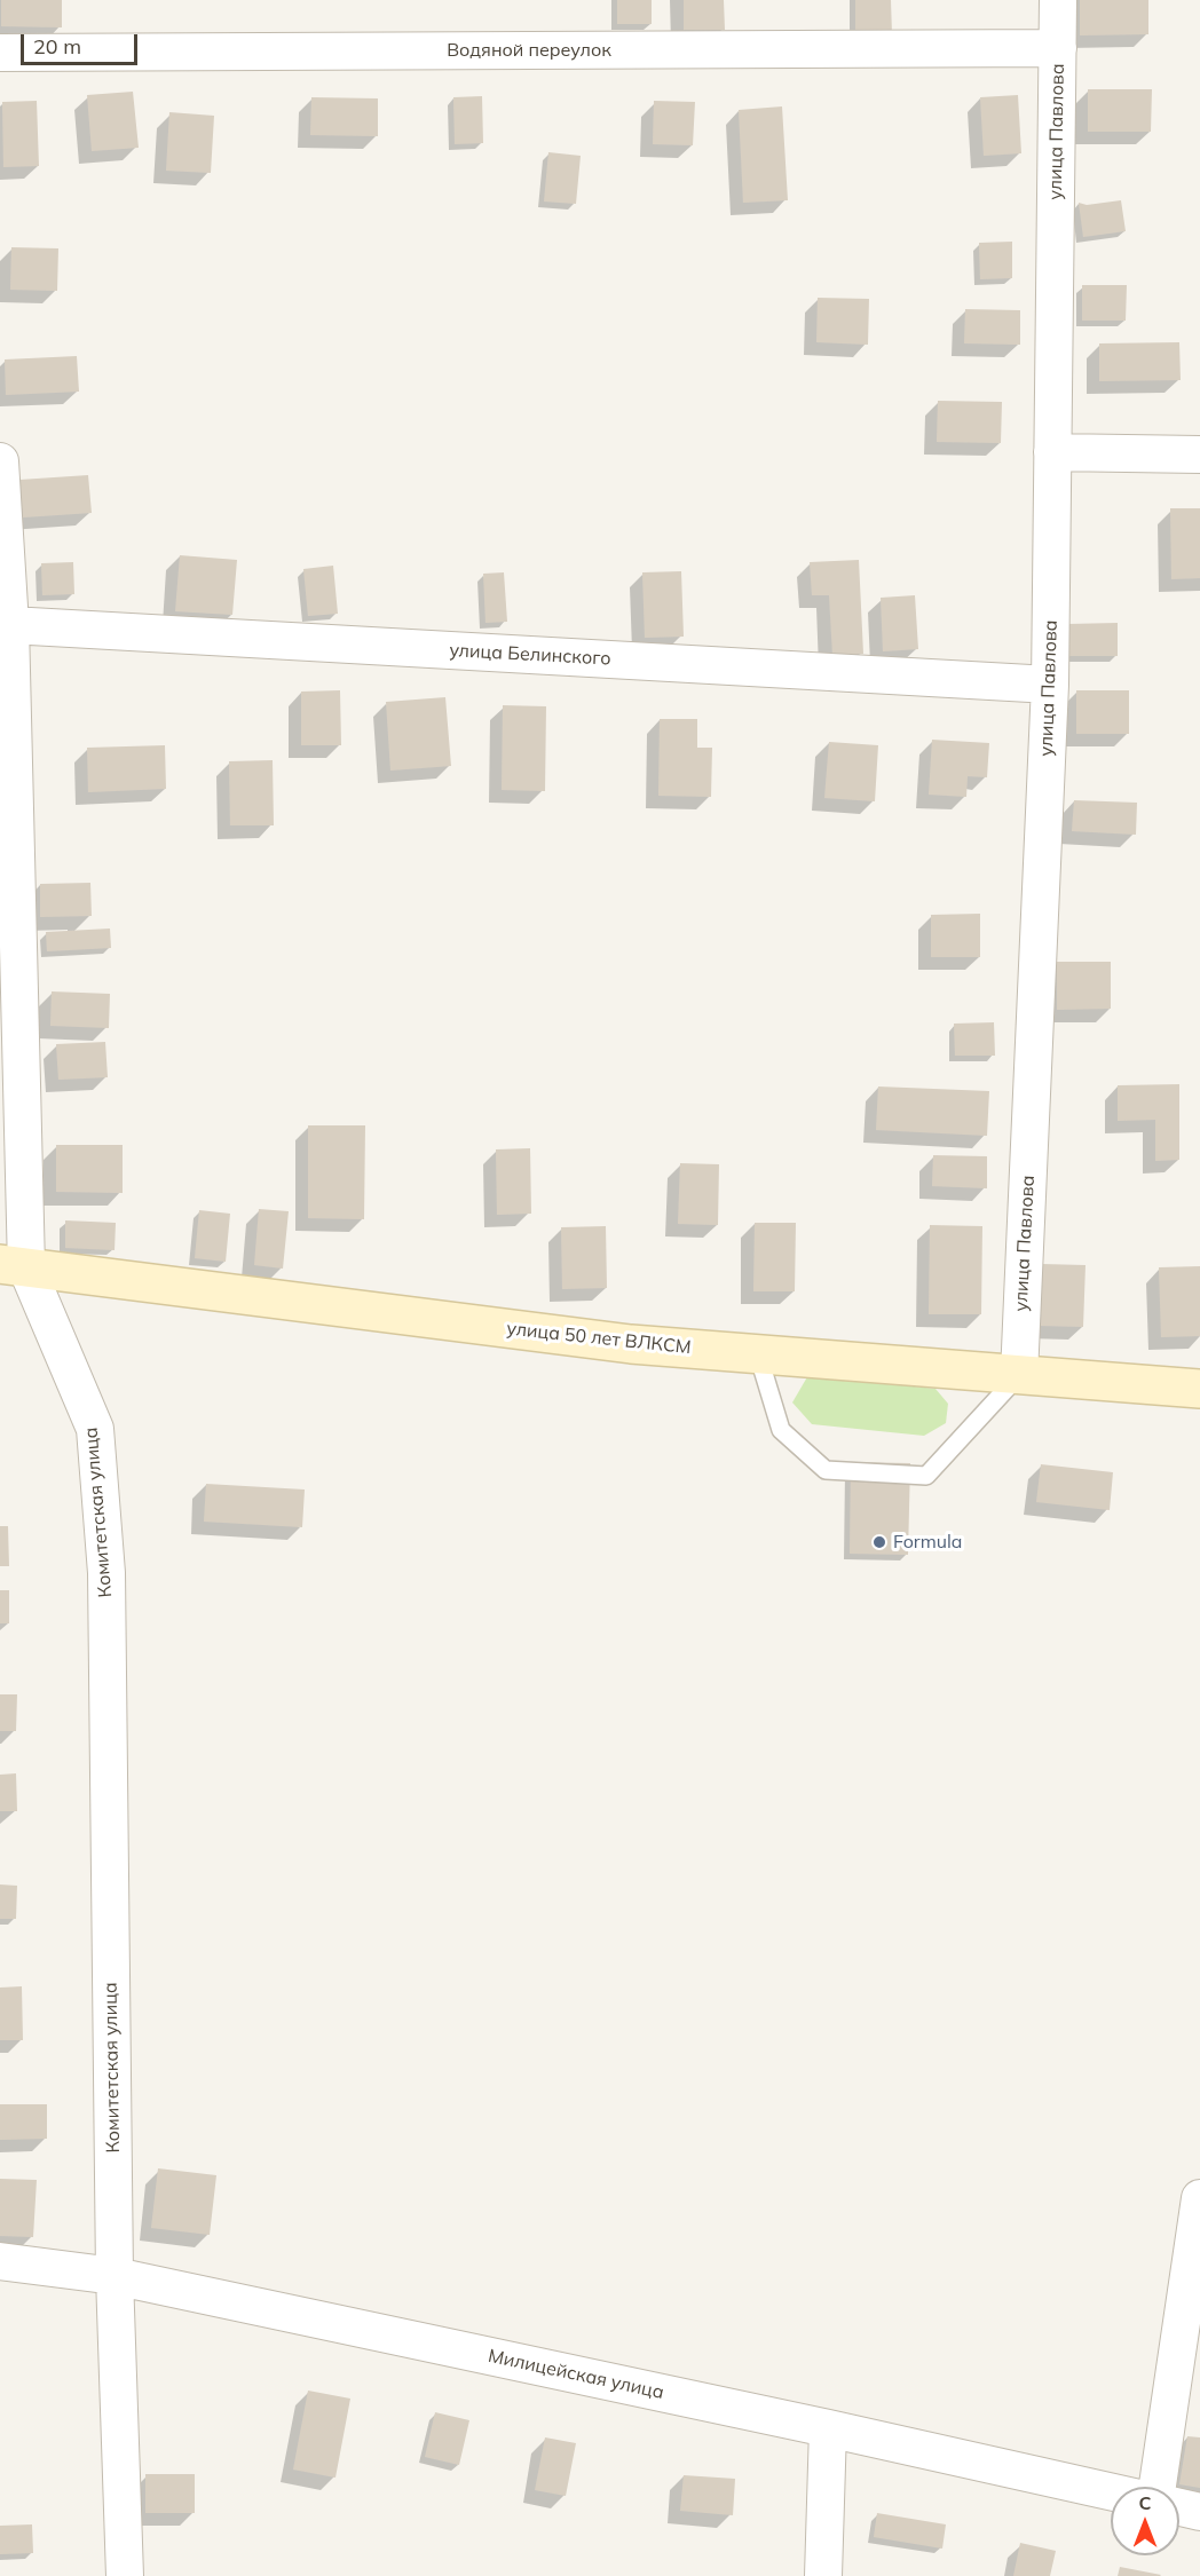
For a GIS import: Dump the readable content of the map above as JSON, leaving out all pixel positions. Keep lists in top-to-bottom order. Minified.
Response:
{"streets":{"main road":["улица 50 лет ВЛКСМ"],"street":["Водяной переулок","улица Павлова","улица Белинского","Комитетская улица","Милицейская улица"]},"crossings":[["Водяной переулок","улица Павлова"],["улица Павлова","улица Белинского"],["улица Павлова","улица 50 лет ВЛКСМ"],["улица Белинского","Комитетская улица"],["улица 50 лет ВЛКСМ","Комитетская улица"],["Комитетская улица","Милицейская улица"]],"places":["Formula"],"scale_bar":"20 m","north":"top"}
